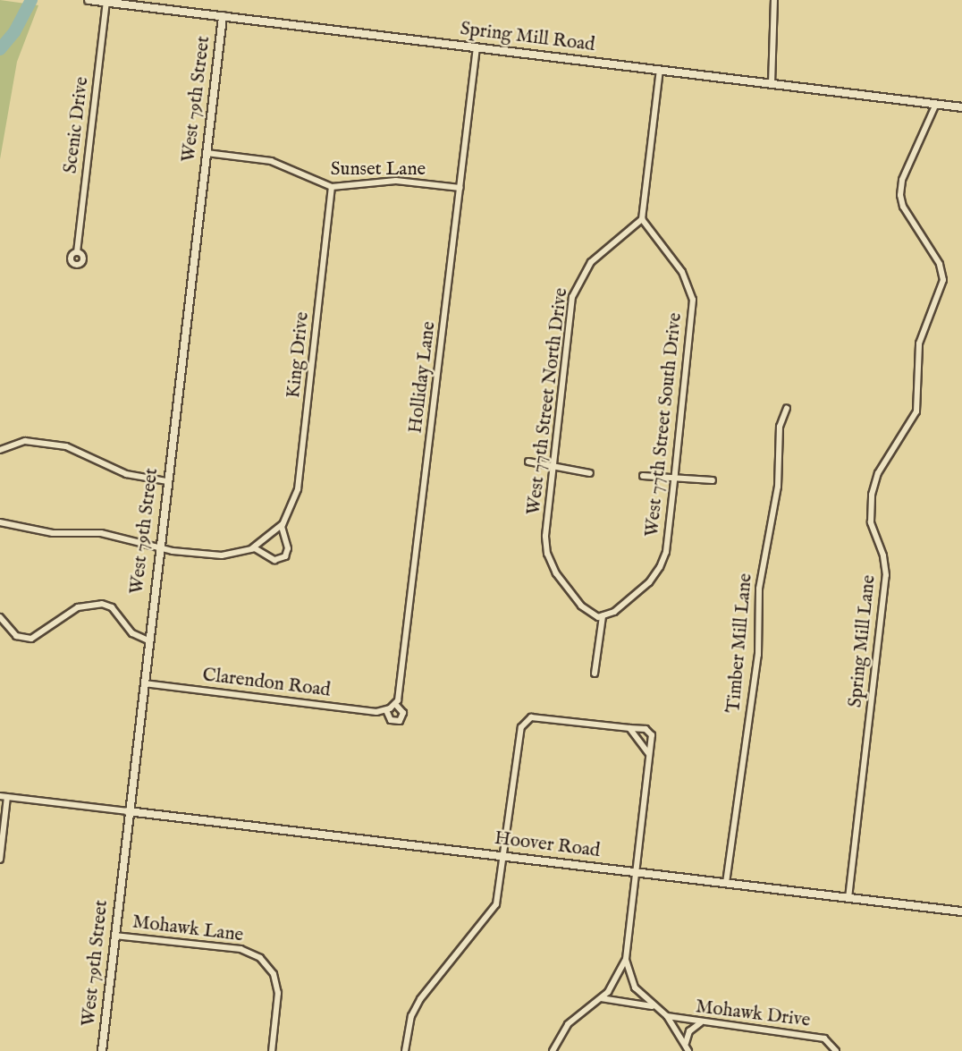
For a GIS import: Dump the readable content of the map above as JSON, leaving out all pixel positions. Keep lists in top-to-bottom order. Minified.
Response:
{"streets":{"main road":["West 79th Street"],"street":["Spring Mill Road","Scenic Drive","Sunset Lane","King Drive","Holliday Lane","West 77th Street North Drive","West 77th Street South Drive","Spring Mill Lane","Timber Mill Lane","Clarendon Road","Hoover Road","Mohawk Lane","Mohawk Drive"]},"crossings":[["Spring Mill Road","West 79th Street"],["Spring Mill Road","Scenic Drive"],["Spring Mill Road","Holliday Lane"],["Spring Mill Road","Spring Mill Lane"],["West 79th Street","Sunset Lane"],["West 79th Street","King Drive"],["West 79th Street","Clarendon Road"],["West 79th Street","Hoover Road"],["West 79th Street","Mohawk Lane"],["Sunset Lane","King Drive"],["Sunset Lane","Holliday Lane"],["Holliday Lane","Clarendon Road"],["West 77th Street North Drive","West 77th Street South Drive"],["Spring Mill Lane","Hoover Road"],["Timber Mill Lane","Hoover Road"]]}
